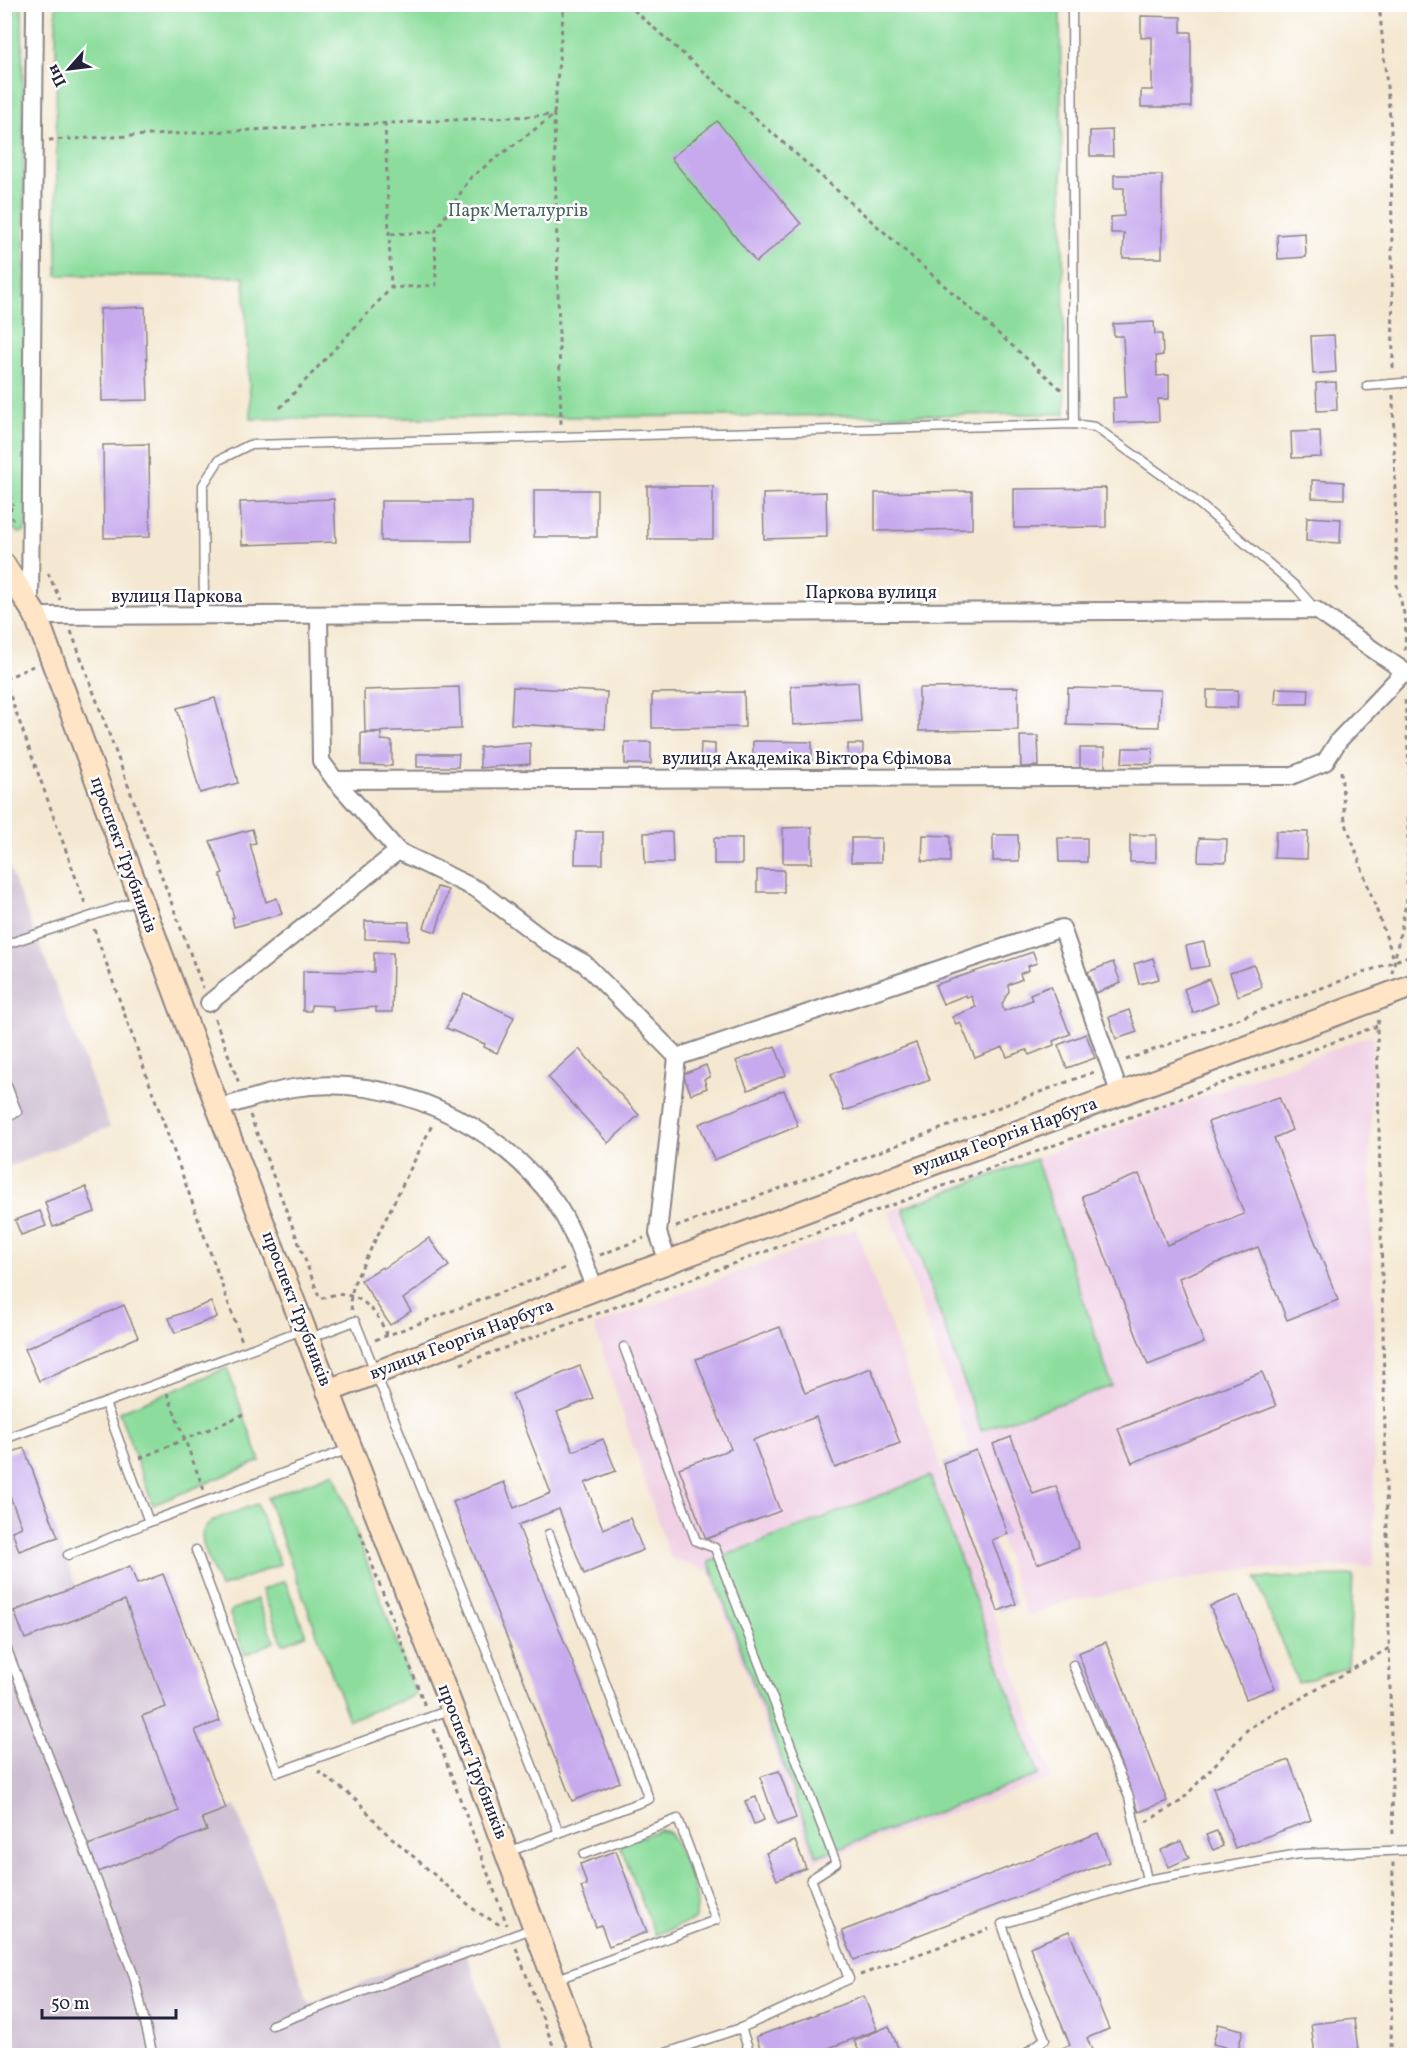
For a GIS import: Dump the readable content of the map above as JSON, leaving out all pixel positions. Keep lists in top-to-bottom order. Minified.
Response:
{"streets":{"main road":["проспект Трубників","вулиця Георгія Нарбута"],"street":["Паркова вулиця","вулиця Паркова","вулиця Академіка Віктора Єфімова"]},"crossings":[["Паркова вулиця","вулиця Паркова"],["вулиця Паркова","проспект Трубників"],["проспект Трубників","вулиця Георгія Нарбута"]],"parks":["Парк Металургів"],"scale_bar":"50 m","north":"bottom left"}
